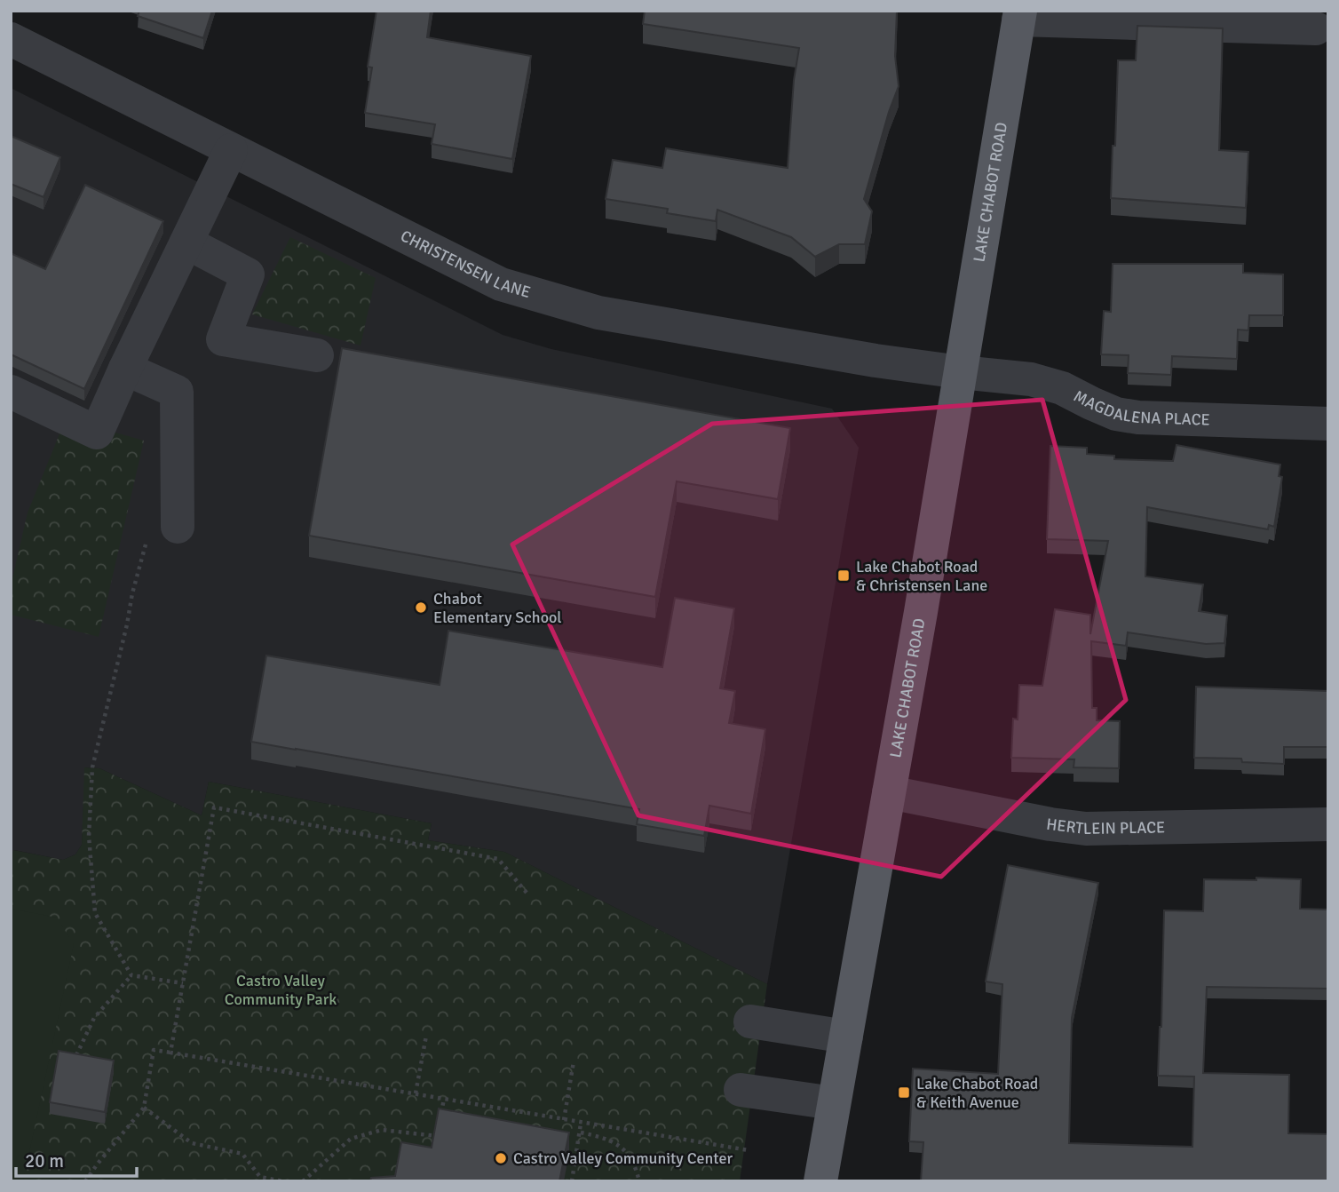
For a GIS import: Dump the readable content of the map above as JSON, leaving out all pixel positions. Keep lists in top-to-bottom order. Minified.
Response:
{"streets":{"main road":["LAKE CHABOT ROAD"],"street":["CHRISTENSEN LANE","MAGDALENA PLACE","HERTLEIN PLACE"]},"crossings":[["LAKE CHABOT ROAD","CHRISTENSEN LANE"],["LAKE CHABOT ROAD","MAGDALENA PLACE"],["LAKE CHABOT ROAD","HERTLEIN PLACE"],["CHRISTENSEN LANE","MAGDALENA PLACE"]],"parks":["Castro Valley Community Park"],"places":{"transit":["Lake Chabot Road & Christensen Lane","Lake Chabot Road & Keith Avenue"],"other":["Chabot Elementary School","Castro Valley Community Center"]},"scale_bar":"20 m"}
